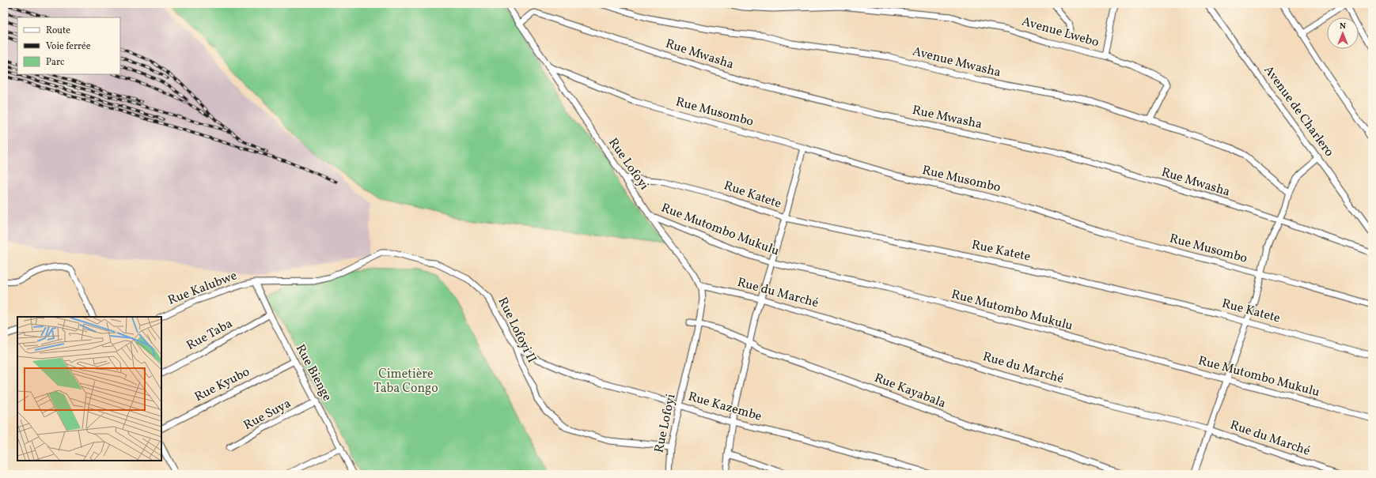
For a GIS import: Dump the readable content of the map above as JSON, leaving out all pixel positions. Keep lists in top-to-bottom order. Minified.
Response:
{"streets":{"street":["Avenue Lwebo","Rue Mwasha","Avenue Mwasha","Avenue de Charlero","Rue Musombo","Rue Lofoyi","Rue Katete","Rue Mutombo Mukulu","Rue Kalubwe","Rue du Marché","Rue Lofoyi II","Rue Taba","Rue Bienge","Rue Kyubo","Rue Kayabala","Rue Kazembe","Rue Suya"]},"crossings":[["Avenue Lwebo","Avenue Mwasha"],["Rue Mwasha","Rue Lofoyi"],["Rue Musombo","Rue Lofoyi"],["Rue Lofoyi","Rue Katete"],["Rue Lofoyi","Rue Mutombo Mukulu"],["Rue Lofoyi","Rue du Marché"],["Rue Lofoyi","Rue Lofoyi II"],["Rue Lofoyi","Rue Kayabala"],["Rue Lofoyi","Rue Kazembe"],["Rue Kalubwe","Rue Lofoyi II"],["Rue Kalubwe","Rue Bienge"],["Rue Lofoyi II","Rue Bienge"],["Rue Lofoyi II","Rue Kazembe"],["Rue Taba","Rue Bienge"],["Rue Bienge","Rue Kyubo"],["Rue Bienge","Rue Suya"]],"parks":["Cimetière Taba Congo"],"legend":["Route","Voie ferrée","Parc"],"north":"top"}
